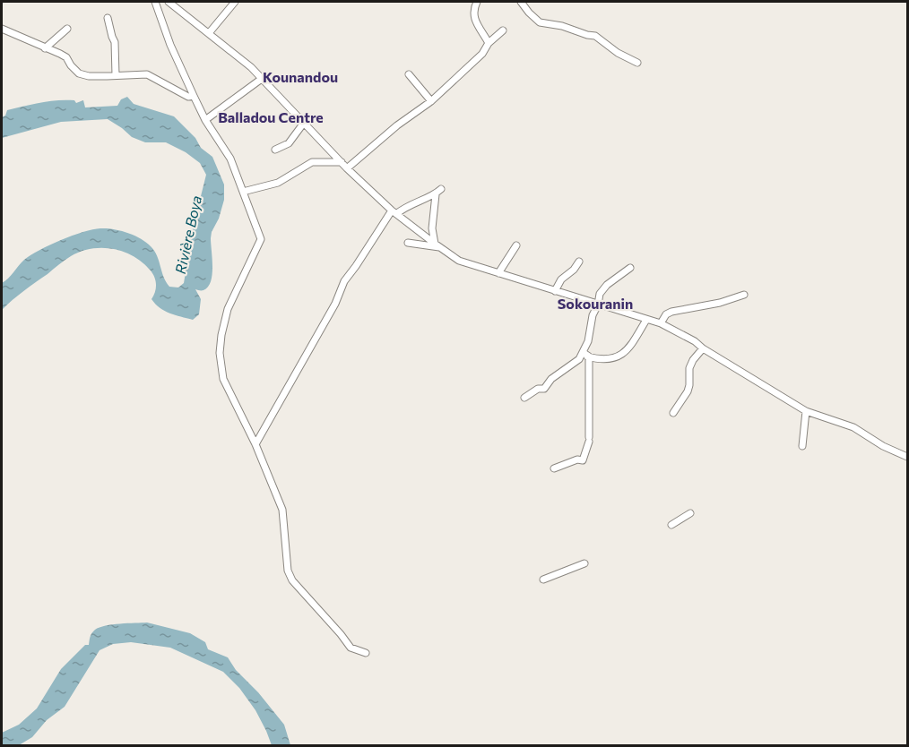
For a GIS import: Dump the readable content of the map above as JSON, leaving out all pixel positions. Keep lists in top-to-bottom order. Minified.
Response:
{"districts":["Kounandou","Balladou Centre","Sokouranin"],"water":["Rivière Boya"]}
